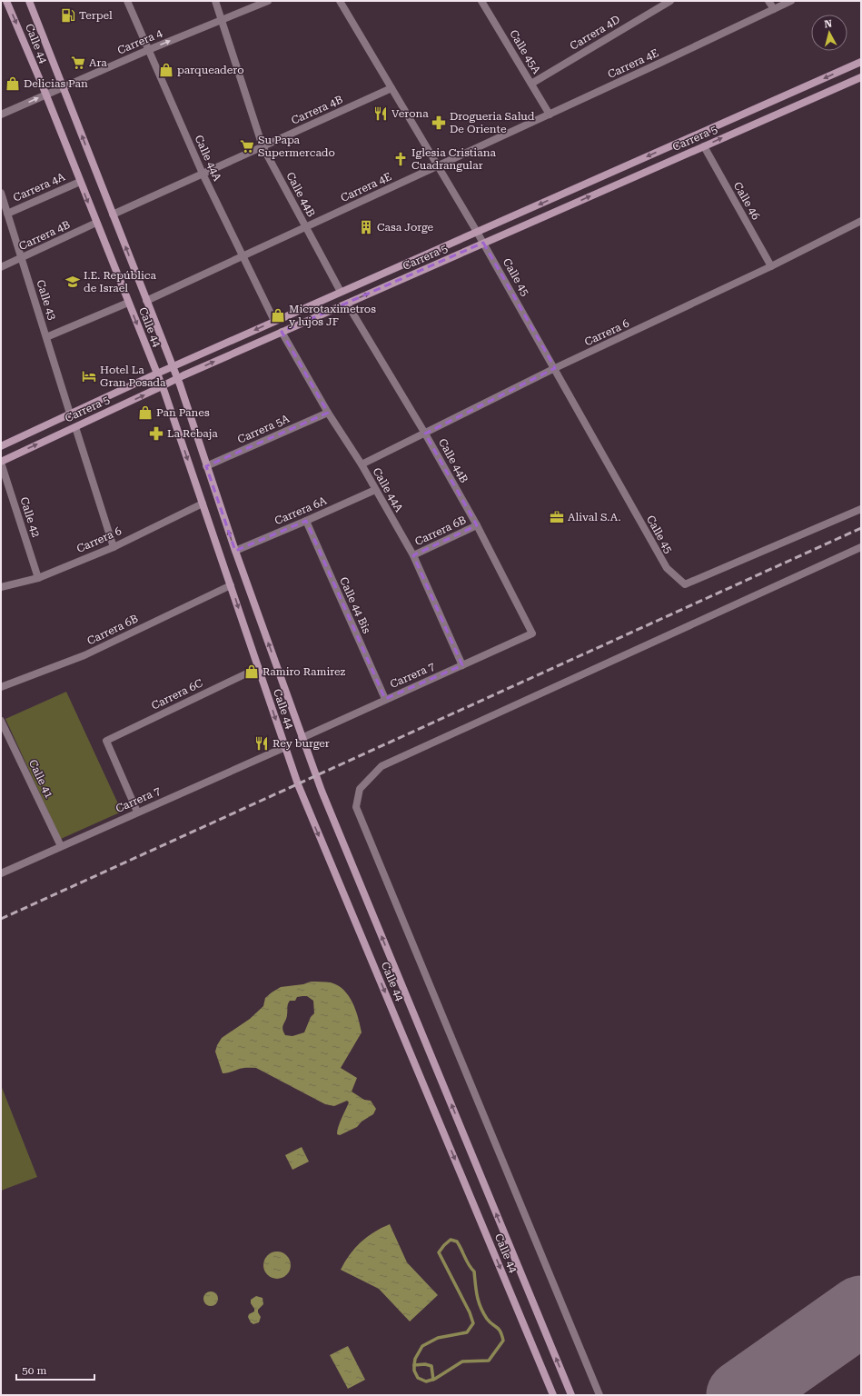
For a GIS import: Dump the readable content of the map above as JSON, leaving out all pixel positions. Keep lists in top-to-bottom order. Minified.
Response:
{"streets":{"main road":["Calle 44","Carrera 5"],"street":["Carrera 4D","Carrera 4","Calle 45A","Carrera 4E","Carrera 4B","Calle 44A","Carrera 4A","Calle 44B","Calle 46","Calle 45","Calle 43","Carrera 6","Carrera 5A","Carrera 6A","Calle 42","Carrera 6B","Calle 44 Bis","Carrera 7","Carrera 6C","Calle 41"]},"crossings":[["Carrera 4D","Calle 45A"],["Carrera 4","Calle 44"],["Carrera 4","Calle 44A"],["Carrera 4","Calle 44B"],["Calle 44","Carrera 4E"],["Calle 44","Carrera 4B"],["Calle 44","Carrera 5"],["Calle 44","Carrera 4A"],["Calle 44","Carrera 6"],["Calle 44","Carrera 5A"],["Calle 44","Carrera 6A"],["Calle 44","Carrera 6B"],["Calle 44","Carrera 7"],["Calle 44","Carrera 6C"],["Calle 45A","Carrera 4E"],["Carrera 4E","Calle 44A"],["Carrera 4E","Calle 44B"],["Carrera 4E","Calle 45"],["Carrera 4B","Calle 44A"],["Carrera 4B","Calle 44B"],["Carrera 4B","Calle 45"],["Carrera 4B","Calle 43"],["Carrera 5","Calle 44A"],["Carrera 5","Calle 44B"],["Carrera 5","Calle 46"],["Carrera 5","Calle 45"],["Carrera 5","Calle 43"],["Carrera 5","Calle 42"],["Calle 44A","Carrera 6"],["Calle 44A","Carrera 5A"],["Calle 44A","Carrera 6A"],["Calle 44A","Carrera 6B"],["Calle 44A","Carrera 7"],["Carrera 4A","Calle 43"],["Calle 44B","Carrera 6"],["Calle 44B","Carrera 6B"],["Calle 44B","Carrera 7"],["Calle 46","Carrera 6"],["Calle 45","Carrera 6"],["Carrera 6","Calle 42"],["Carrera 6A","Calle 44 Bis"],["Calle 44 Bis","Carrera 7"],["Carrera 7","Carrera 6C"],["Carrera 7","Calle 41"]],"one_way":["Carrera 4"],"places":{"fuel station":["Terpel"],"supermarket":["Ara","Su Papa Supermercado"],"shop":["parqueadero","Delicias Pan","Microtaximetros y lujos JF","Pan Panes","Ramiro Ramirez"],"restaurant":["Verona","Rey burger"],"pharmacy":["Drogueria Salud De Oriente","La Rebaja"],"church":["Iglesia Cristiana Cuadrangular"],"building":["Casa Jorge"],"school or university":["I.E. República de Israel"],"hotel":["Hotel La Gran Posada"],"office":["Alival S.A."]},"scale_bar":"50 m","north":"top"}
